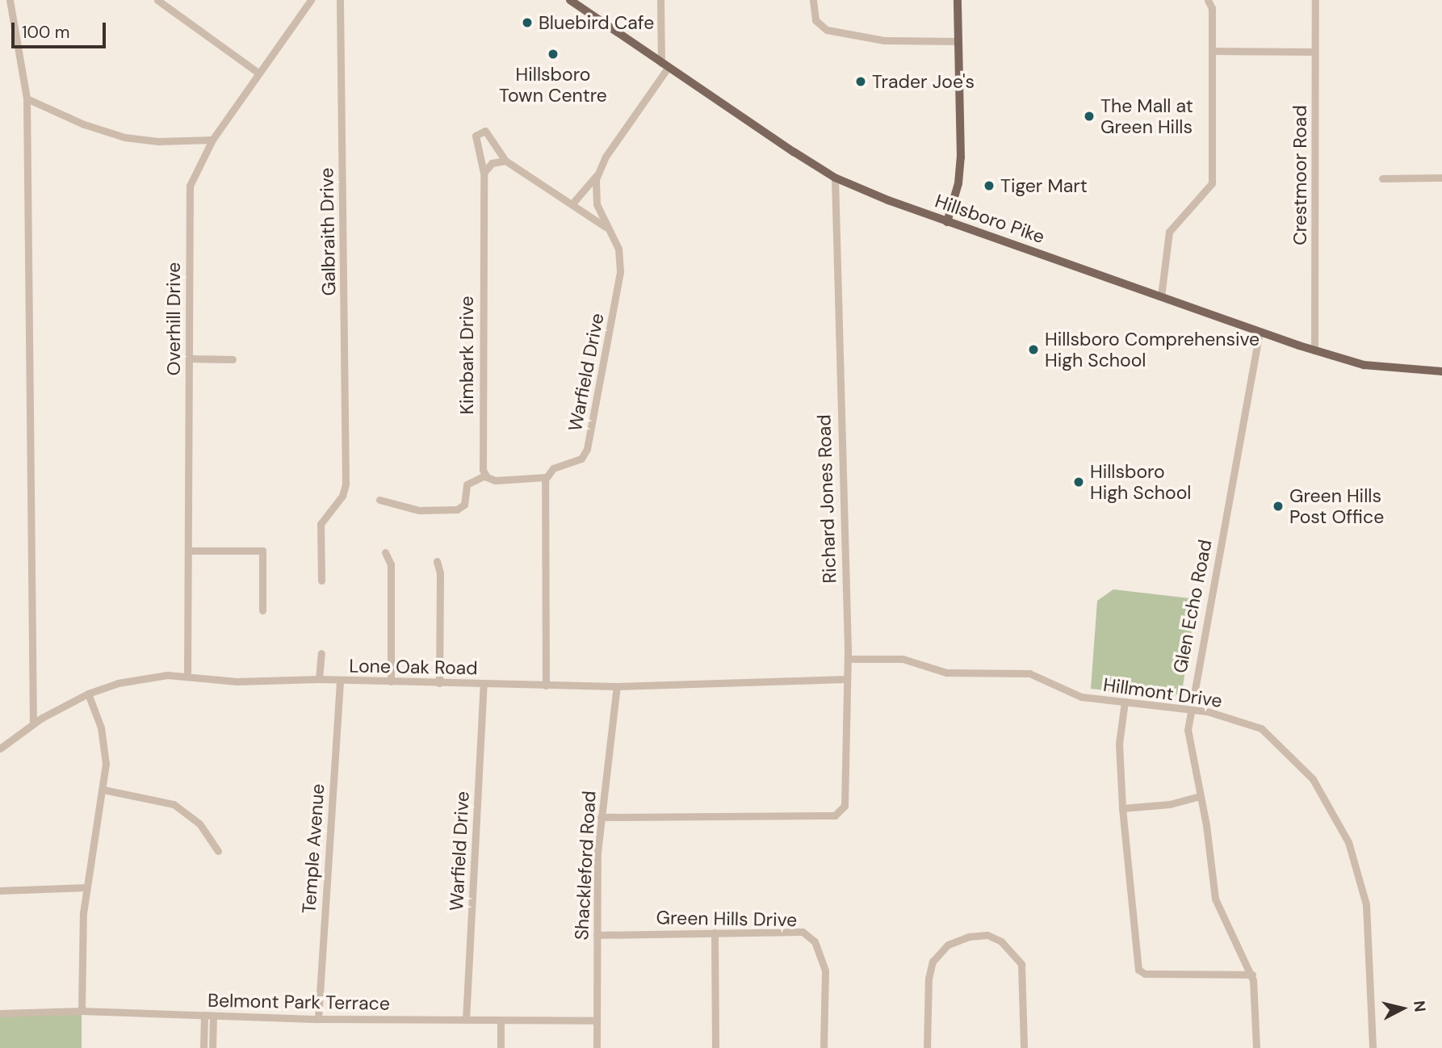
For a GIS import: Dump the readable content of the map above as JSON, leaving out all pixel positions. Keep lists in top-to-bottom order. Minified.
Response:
{"streets":{"main road":["Hillsboro Pike"],"street":["Crestmoor Road","Galbraith Drive","Overhill Drive","Kimbark Drive","Warfield Drive","Richard Jones Road","Glen Echo Road","Lone Oak Road","Hillmont Drive","Temple Avenue","Shackleford Road","Green Hills Drive","Belmont Park Terrace"]},"crossings":[["Crestmoor Road","Hillsboro Pike"],["Hillsboro Pike","Warfield Drive"],["Hillsboro Pike","Richard Jones Road"],["Hillsboro Pike","Glen Echo Road"],["Overhill Drive","Lone Oak Road"],["Kimbark Drive","Warfield Drive"],["Warfield Drive","Lone Oak Road"],["Warfield Drive","Belmont Park Terrace"],["Richard Jones Road","Lone Oak Road"],["Richard Jones Road","Hillmont Drive"],["Richard Jones Road","Shackleford Road"],["Glen Echo Road","Hillmont Drive"],["Lone Oak Road","Temple Avenue"],["Lone Oak Road","Shackleford Road"],["Temple Avenue","Belmont Park Terrace"],["Shackleford Road","Green Hills Drive"],["Shackleford Road","Belmont Park Terrace"]],"places":["Bluebird Cafe","Hillsboro Town Centre","Trader Joe's","The Mall at Green Hills","Tiger Mart","Hillsboro Comprehensive High School","Hillsboro High School","Green Hills Post Office"],"scale_bar":"100 m","north":"right"}
